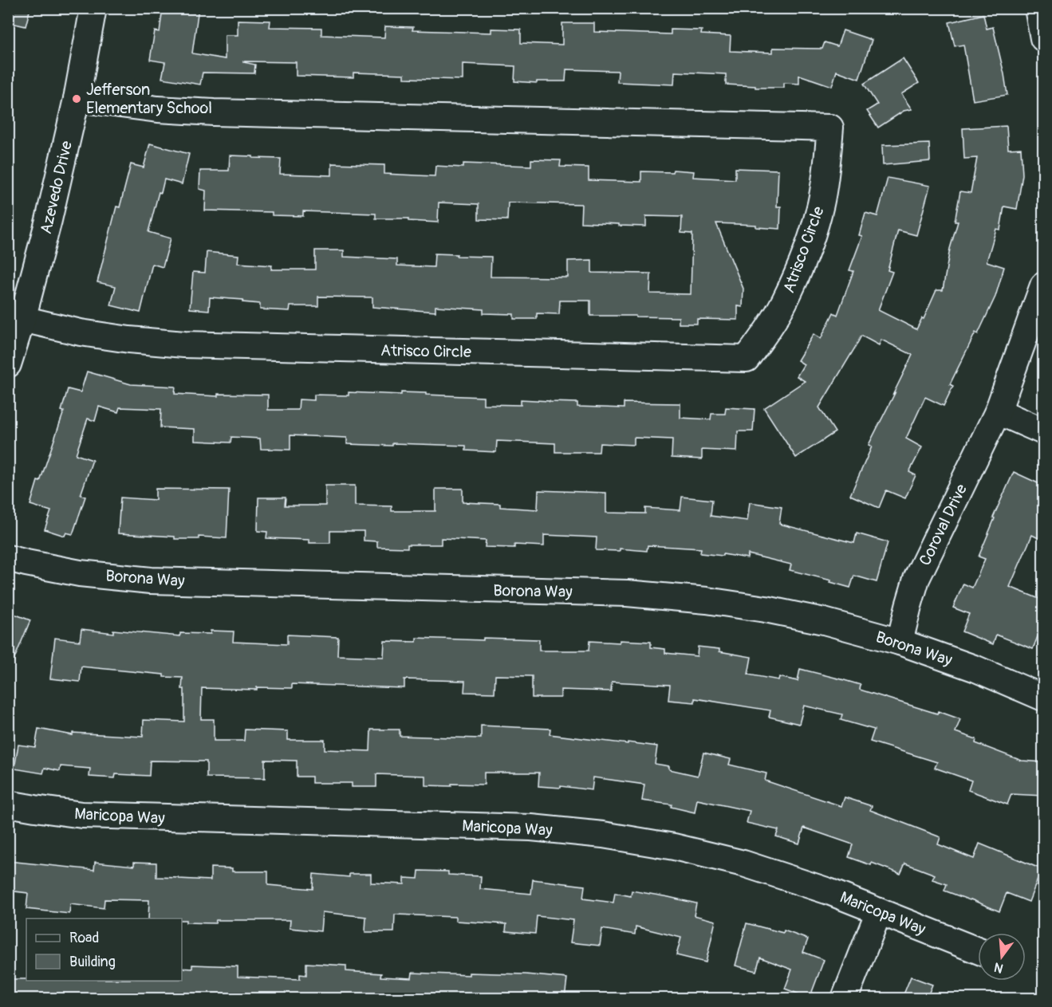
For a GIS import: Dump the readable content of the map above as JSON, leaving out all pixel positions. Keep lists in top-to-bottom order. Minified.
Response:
{"streets":{"street":["Azevedo Drive","Atrisco Circle","Coroval Drive","Borona Way","Maricopa Way"]},"crossings":[["Azevedo Drive","Atrisco Circle"],["Coroval Drive","Borona Way"]],"places":["Jefferson Elementary School"],"legend":["Road","Building"],"north":"bottom"}
